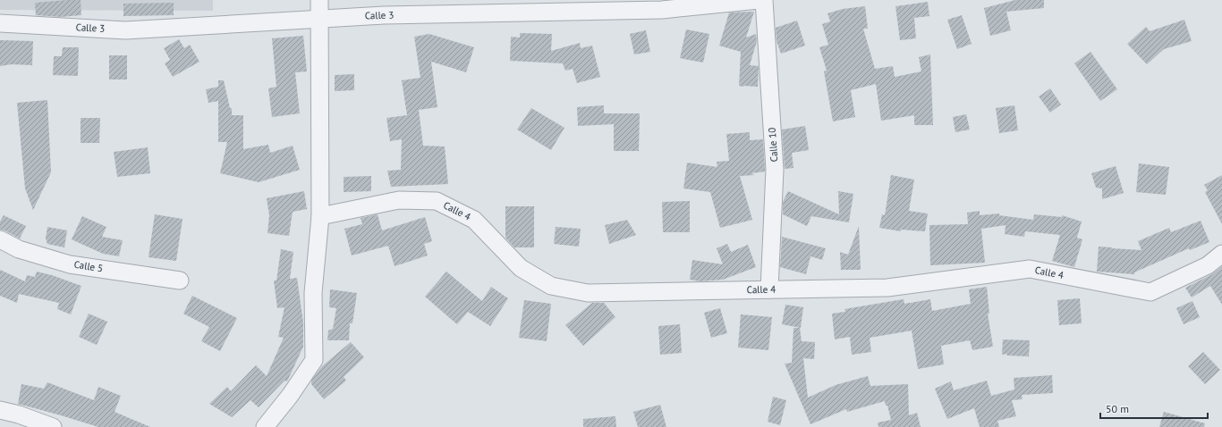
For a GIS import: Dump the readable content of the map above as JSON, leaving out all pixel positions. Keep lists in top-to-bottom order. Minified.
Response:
{"streets":{"street":["Calle 3","Calle 10","Calle 4","Calle 5"]},"crossings":[["Calle 10","Calle 4"]],"scale_bar":"50 m"}
